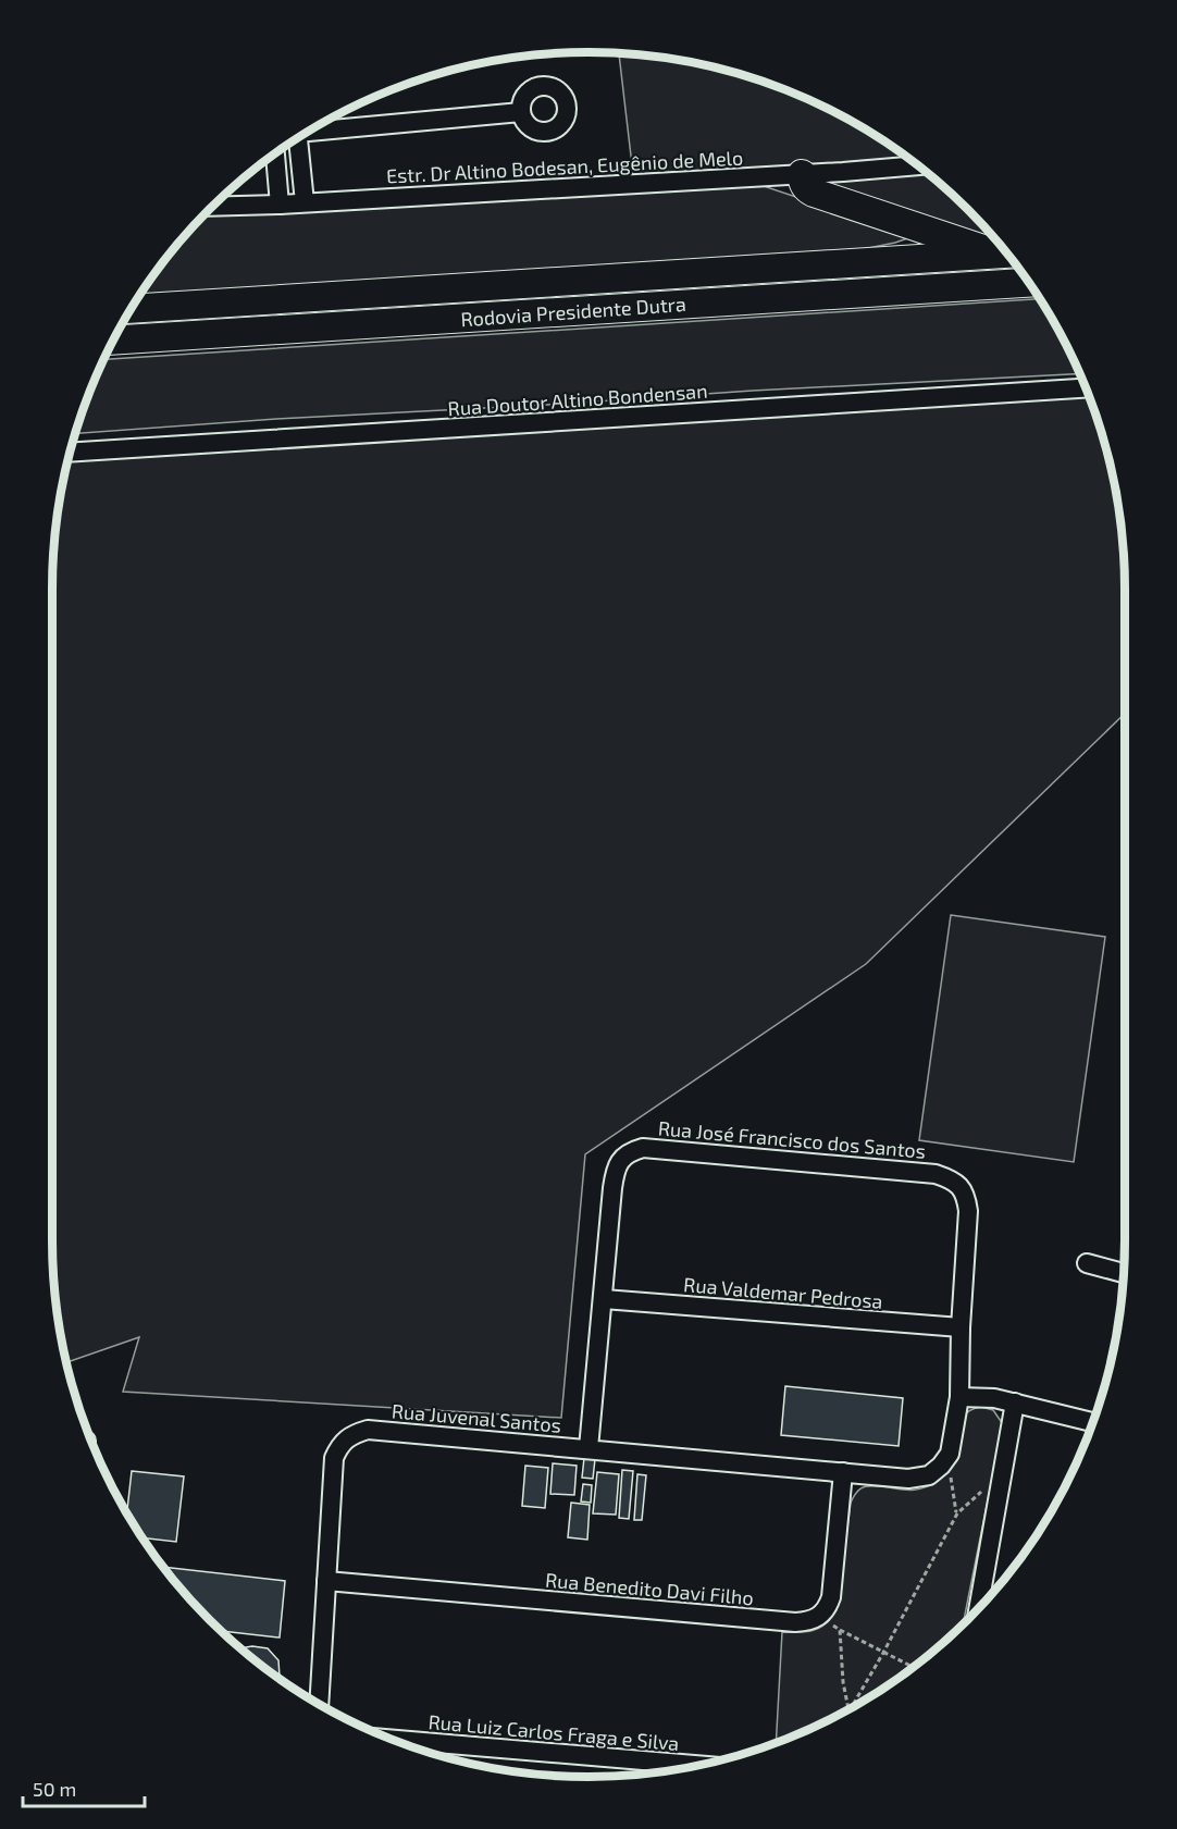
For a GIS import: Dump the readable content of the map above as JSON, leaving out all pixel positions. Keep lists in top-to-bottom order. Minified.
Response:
{"streets":{"highway":["Rodovia Presidente Dutra"],"street":["Estr. Dr Altino Bodesan, Eugênio de Melo","Rua Doutor Altino Bondensan","Rua José Francisco dos Santos","Rua Valdemar Pedrosa","Rua Juvenal Santos","Rua Benedito Davi Filho","Rua Luiz Carlos Fraga e Silva"]},"crossings":[["Rua José Francisco dos Santos","Rua Valdemar Pedrosa"],["Rua José Francisco dos Santos","Rua Juvenal Santos"],["Rua Juvenal Santos","Rua Benedito Davi Filho"]],"scale_bar":"50 m"}
